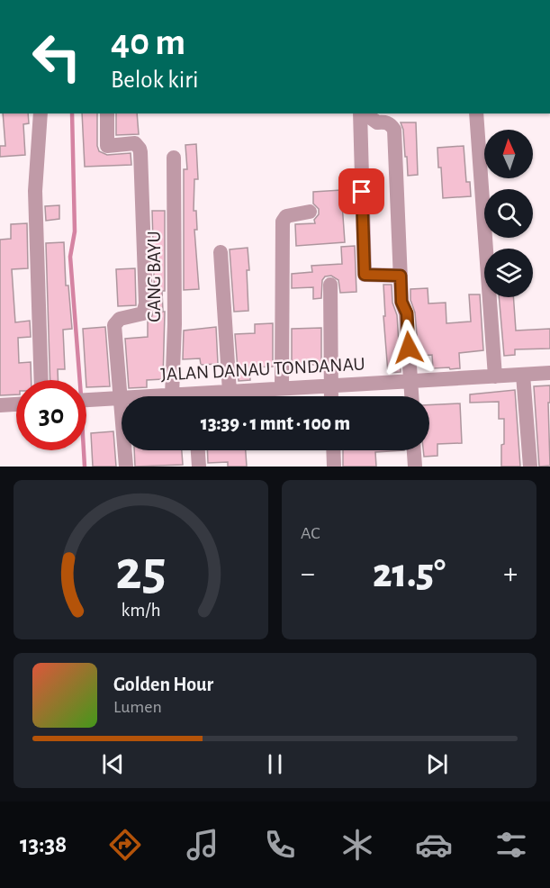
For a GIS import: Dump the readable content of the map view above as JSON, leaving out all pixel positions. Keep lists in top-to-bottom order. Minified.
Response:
{"streets":{"street":["GANG BAYU","JALAN DANAU TONDANAU"]},"crossings":[["GANG BAYU","JALAN DANAU TONDANAU"]],"north":"top","page":{"turn":["40 m","Belok kiri"],"limit":"30","trip":"13:39 · 1 mnt · 100 m","tile":"AC","heat":["−","21.5°","+"],"song":["Golden Hour","Lumen"],"tabs":"13:38","gauge":["25","km/h"]}}
